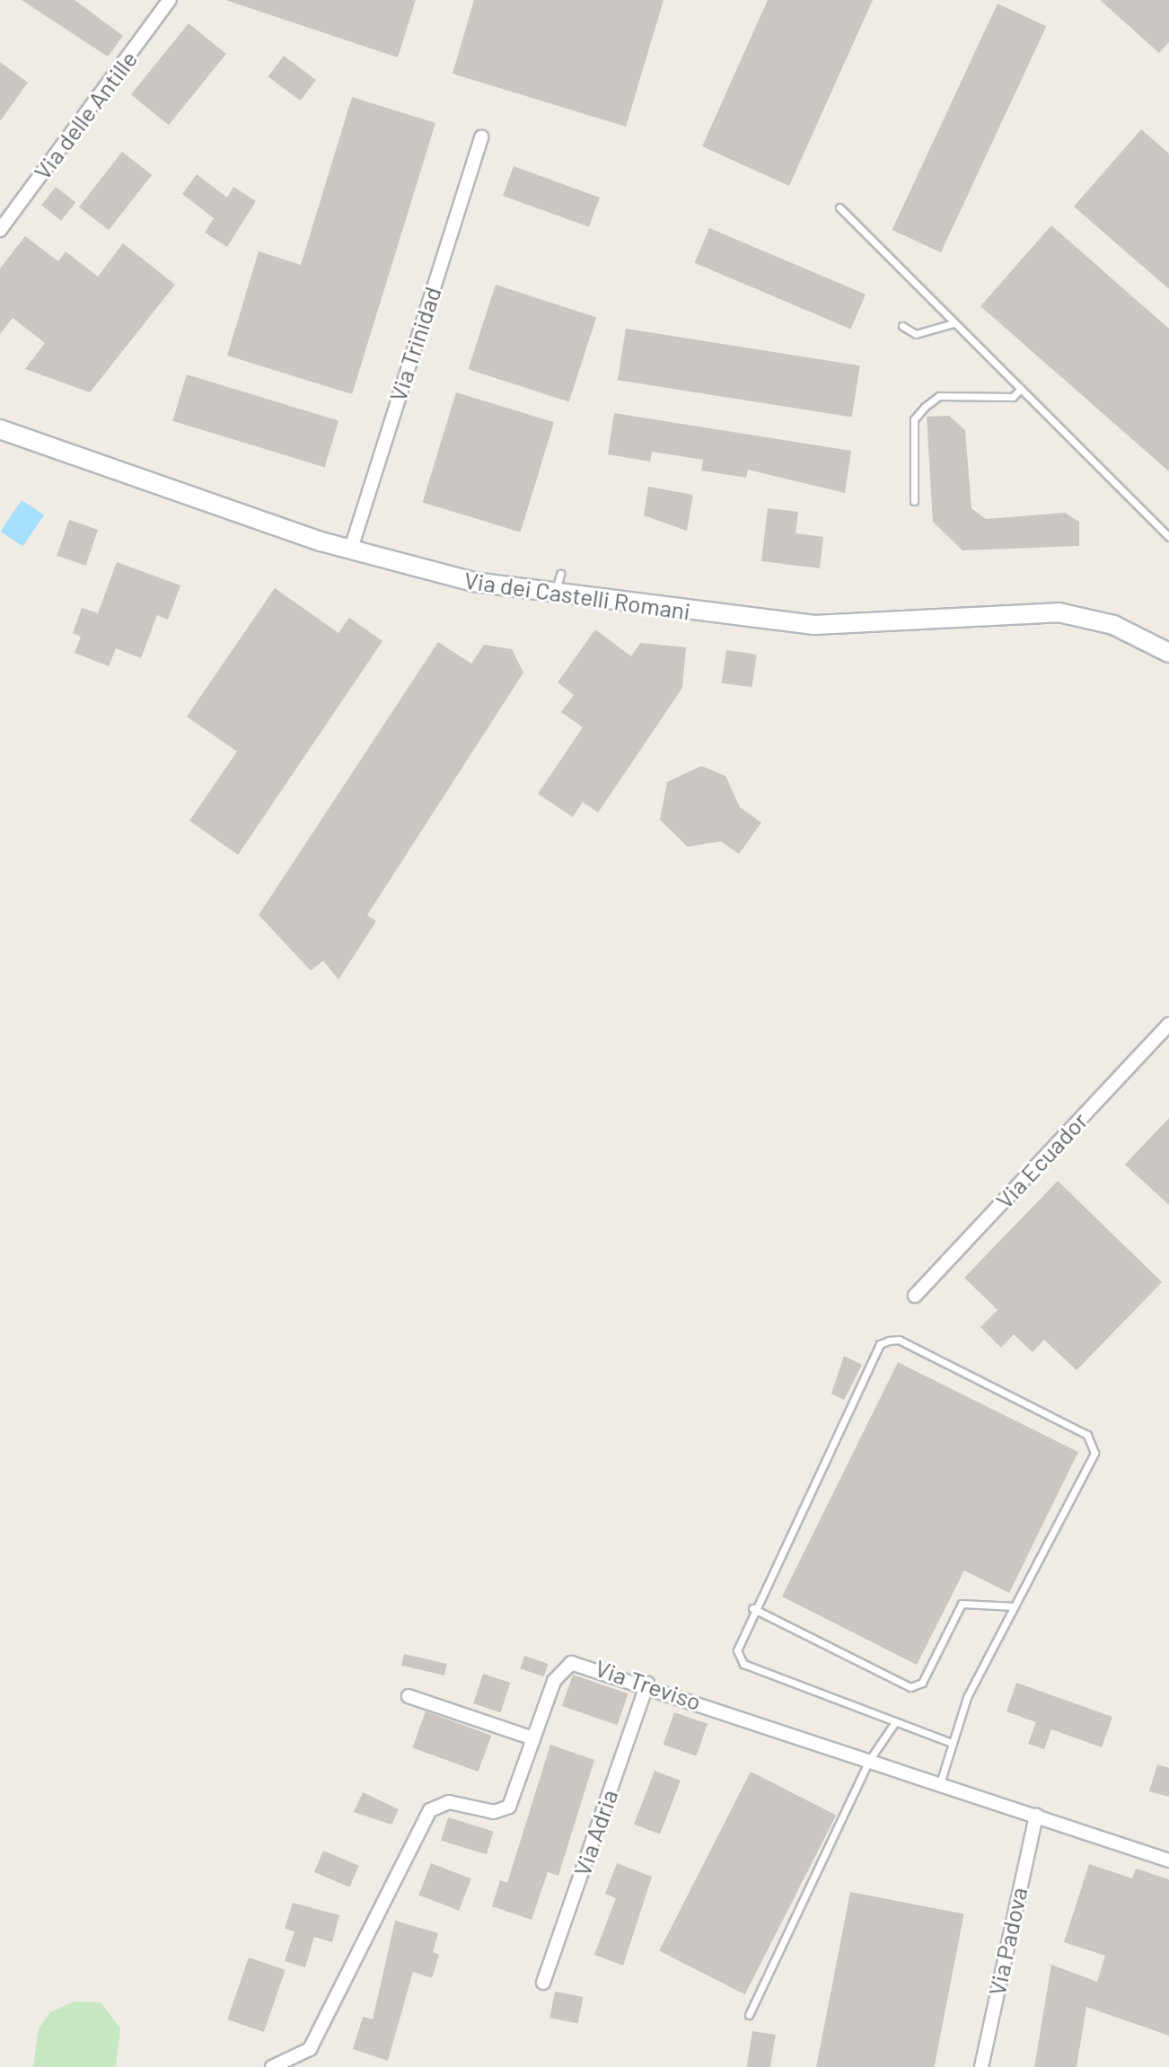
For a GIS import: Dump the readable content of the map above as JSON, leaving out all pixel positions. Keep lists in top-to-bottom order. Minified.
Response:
{"streets":{"main road":["Via dei Castelli Romani"],"street":["Via delle Antille","Via Trinidad","Via Ecuador","Via Treviso","Via Adria","Via Padova"]},"crossings":[["Via Trinidad","Via dei Castelli Romani"],["Via Treviso","Via Adria"],["Via Treviso","Via Padova"]]}
